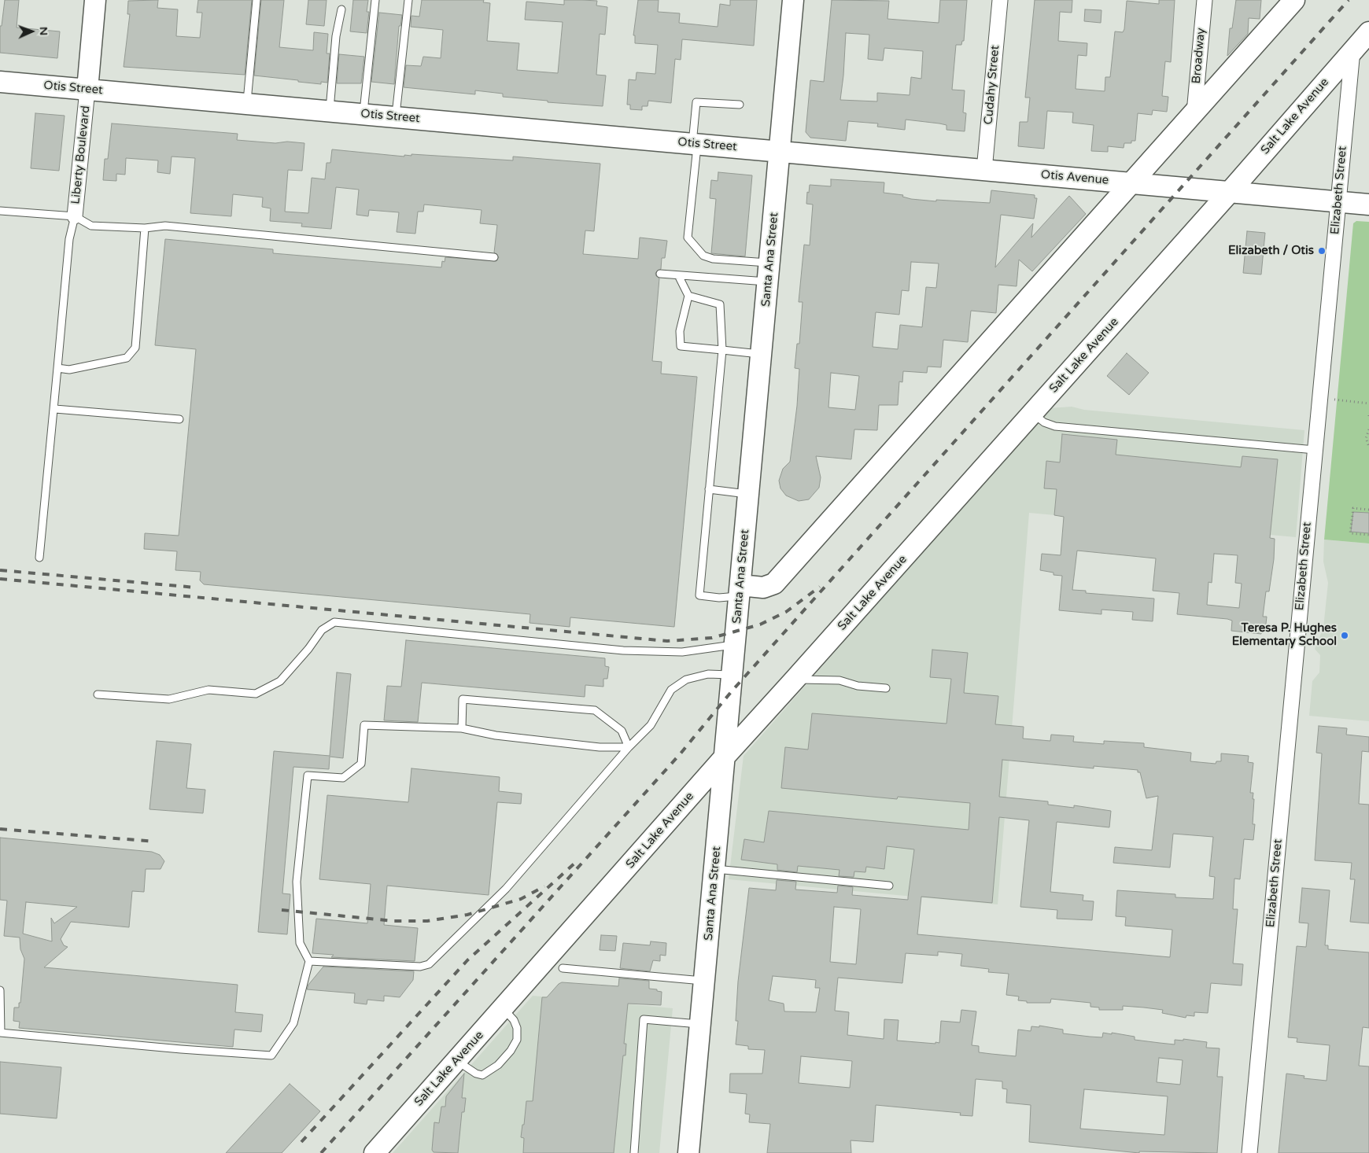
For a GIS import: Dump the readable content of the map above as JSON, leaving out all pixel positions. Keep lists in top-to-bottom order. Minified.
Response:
{"streets":{"street":["Broadway","Cudahy Street","Otis Street","Salt Lake Avenue","Liberty Boulevard","Otis Avenue","Elizabeth Street","Santa Ana Street"]},"crossings":[["Cudahy Street","Otis Avenue"],["Otis Street","Liberty Boulevard"],["Otis Street","Otis Avenue"],["Otis Street","Santa Ana Street"],["Salt Lake Avenue","Otis Avenue"],["Salt Lake Avenue","Elizabeth Street"],["Salt Lake Avenue","Santa Ana Street"],["Otis Avenue","Elizabeth Street"],["Otis Avenue","Santa Ana Street"]],"places":["Elizabeth / Otis","Teresa P. Hughes Elementary School"],"north":"right"}
